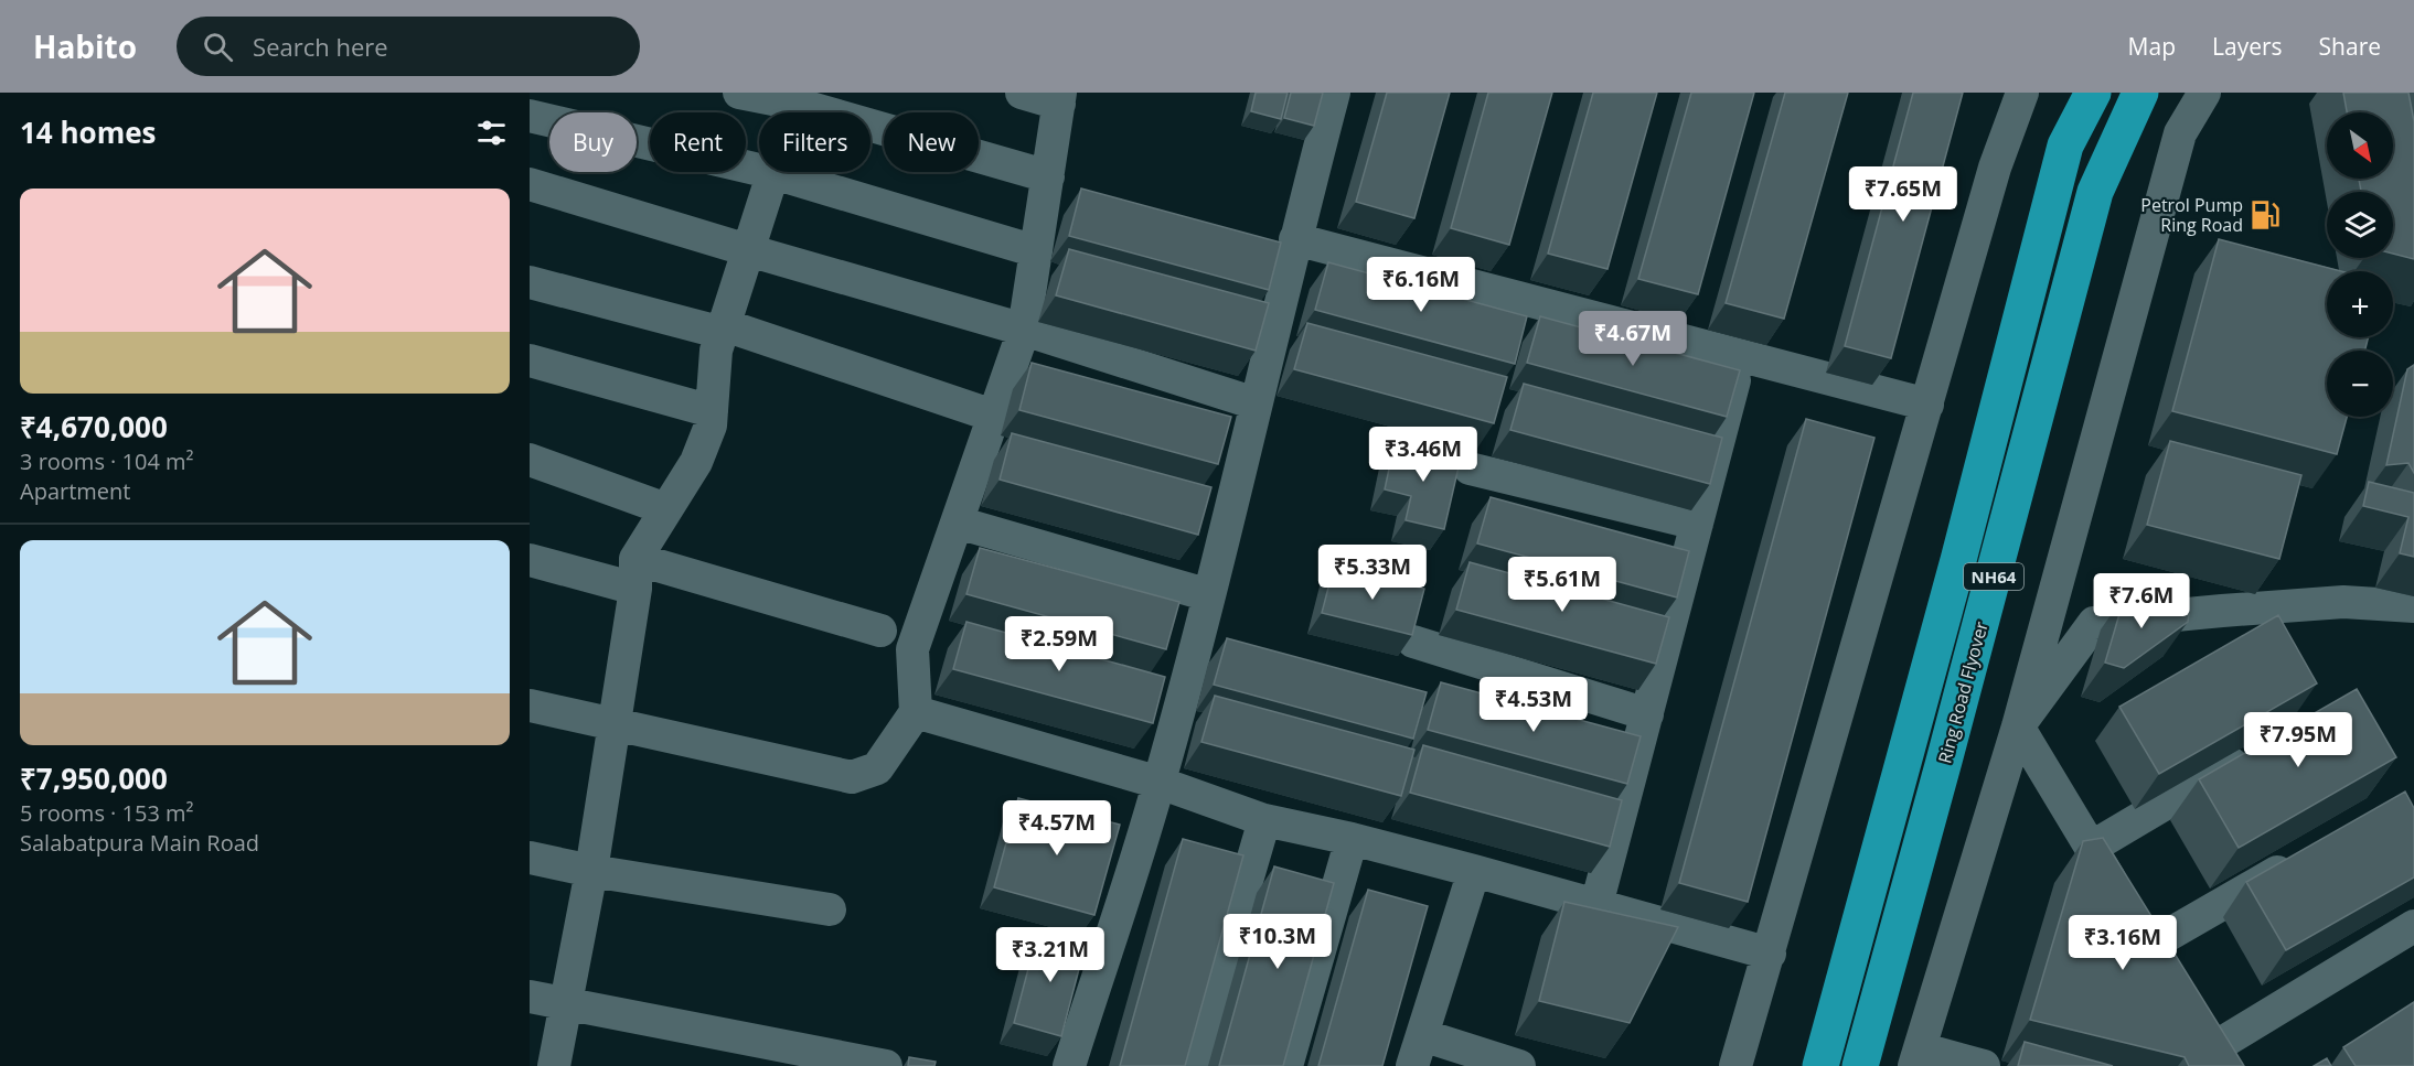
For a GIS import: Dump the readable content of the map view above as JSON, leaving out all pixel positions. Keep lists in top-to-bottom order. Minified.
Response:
{"streets":{"highway":["NH64","Ring Road Flyover"]},"places":{"fuel station":["Petrol Pump Ring Road"]},"north":"bottom right","page":{"header":"Habito","search":"Search here","nav":["Map","Layers","Share"],"heading":"14 homes","map_buttons":["+","−"],"chip":["Buy","Rent","Filters","New"],"price":["₹7.65M","₹6.16M","₹4.67M","₹3.46M","₹5.33M","₹5.61M","₹7.6M","₹2.59M","₹4.53M","₹7.95M","₹4.57M","₹10.3M","₹3.16M","₹3.21M"],"list":[{"name":"₹4,670,000","note":"3 rooms · 104 m² · Apartment"},{"name":"₹7,950,000","note":"5 rooms · 153 m² · Salabatpura Main Road"}]}}
